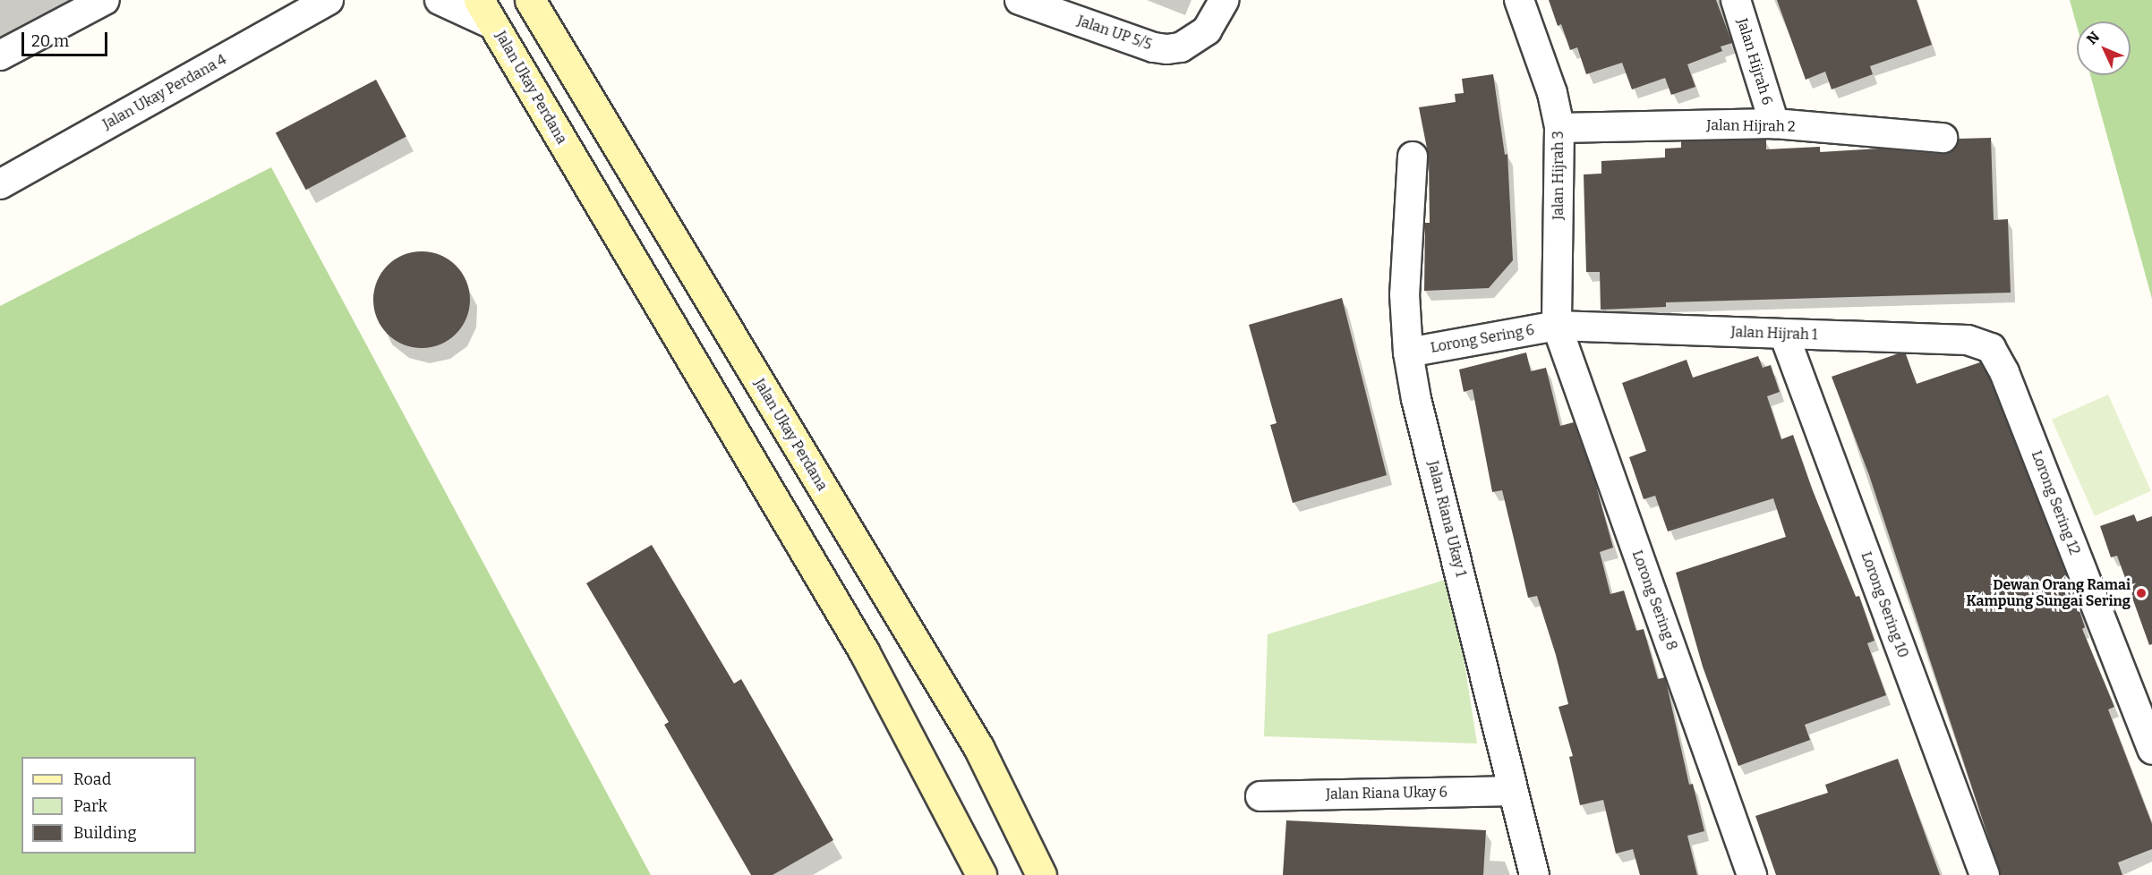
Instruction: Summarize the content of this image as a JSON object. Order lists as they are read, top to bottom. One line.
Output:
{"streets":{"street":["Jalan UP 5/5","Jalan Hijrah 6","Jalan Ukay Perdana","Jalan Ukay Perdana 4","Jalan Hijrah 2","Jalan Hijrah 3","Jalan Hijrah 1","Lorong Sering 6","Lorong Sering 12","Jalan Riana Ukay 1","Lorong Sering 8","Lorong Sering 10","Jalan Riana Ukay 6"]},"crossings":[["Jalan Hijrah 6","Jalan Hijrah 2"],["Jalan Hijrah 2","Jalan Hijrah 3"],["Jalan Hijrah 3","Jalan Hijrah 1"],["Jalan Hijrah 3","Lorong Sering 6"],["Jalan Hijrah 3","Lorong Sering 8"],["Jalan Hijrah 1","Lorong Sering 6"],["Jalan Hijrah 1","Lorong Sering 12"],["Jalan Hijrah 1","Lorong Sering 8"],["Jalan Hijrah 1","Lorong Sering 10"],["Lorong Sering 6","Jalan Riana Ukay 1"],["Lorong Sering 6","Lorong Sering 8"],["Jalan Riana Ukay 1","Jalan Riana Ukay 6"]],"places":["Dewan Orang Ramai Kampung Sungai Sering"],"legend":["Road","Park","Building"],"scale_bar":"20 m","north":"top left"}
